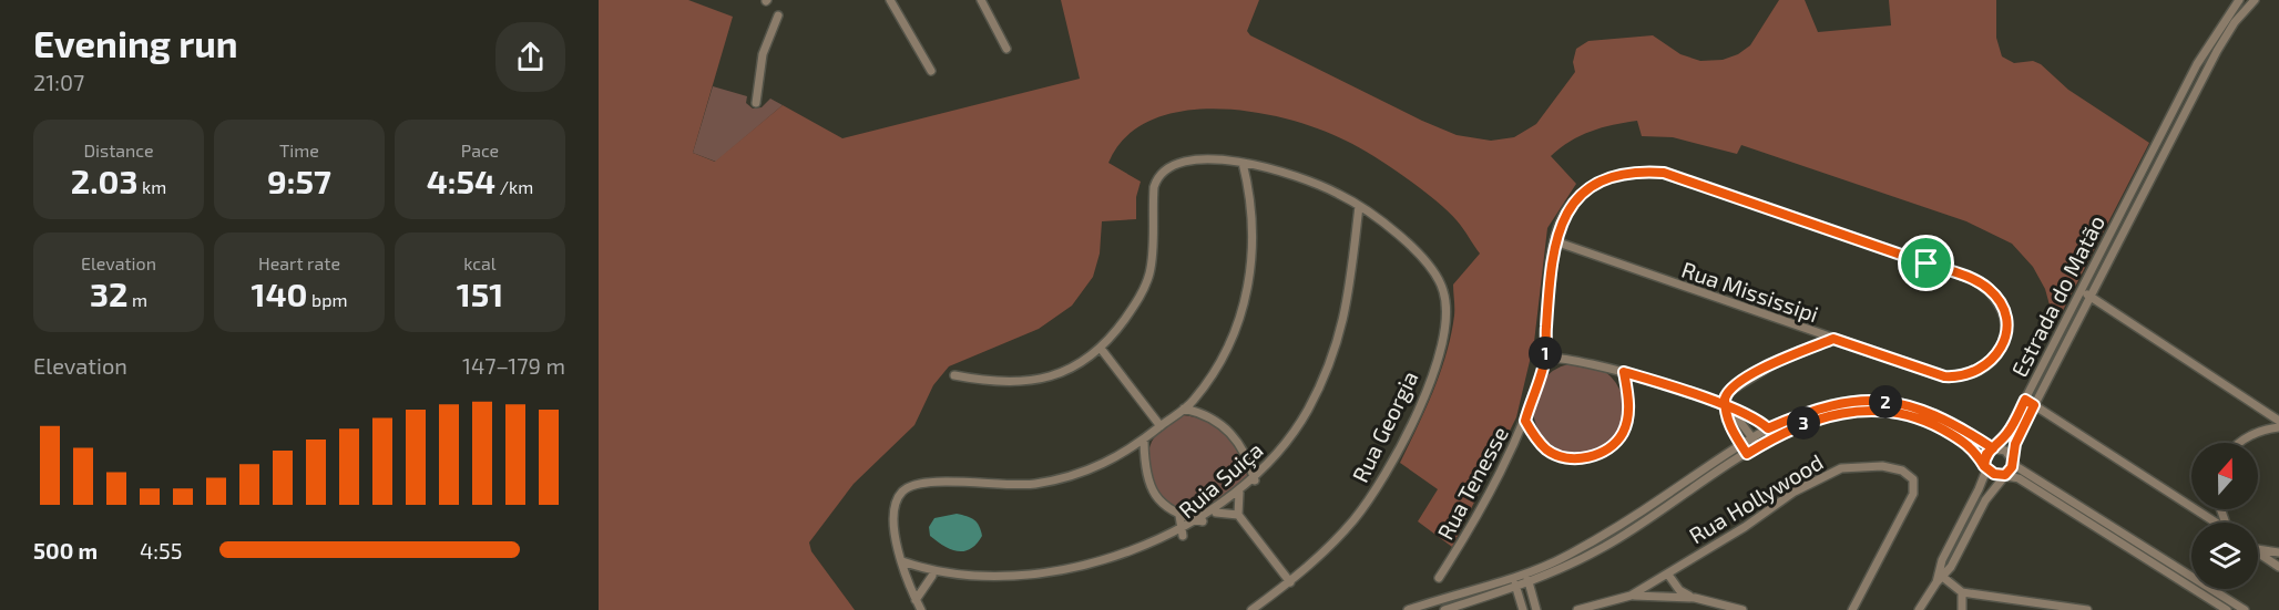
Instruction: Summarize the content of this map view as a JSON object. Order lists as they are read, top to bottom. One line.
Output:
{"streets":{"street":["Rua Mississipi","Estrada do Matão","Rua Georgia","Ruia Suiça","Rua Tenesse","Rua Hollywood"]},"crossings":[["Rua Mississipi","Rua Tenesse"],["Rua Georgia","Ruia Suiça"]],"north":"top","page":{"heading":["Evening run","21:07"],"stats":[["Distance","2.03 km"],["Time","9:57"],["Pace","4:54 /km"],["Elevation","32 m"],["Heart rate","140 bpm"],["kcal","151"]],"pins":["1","2","3"],"chart":["Elevation","147–179 m"],"list":[{"name":"500 m","note":"4:55"}]}}
